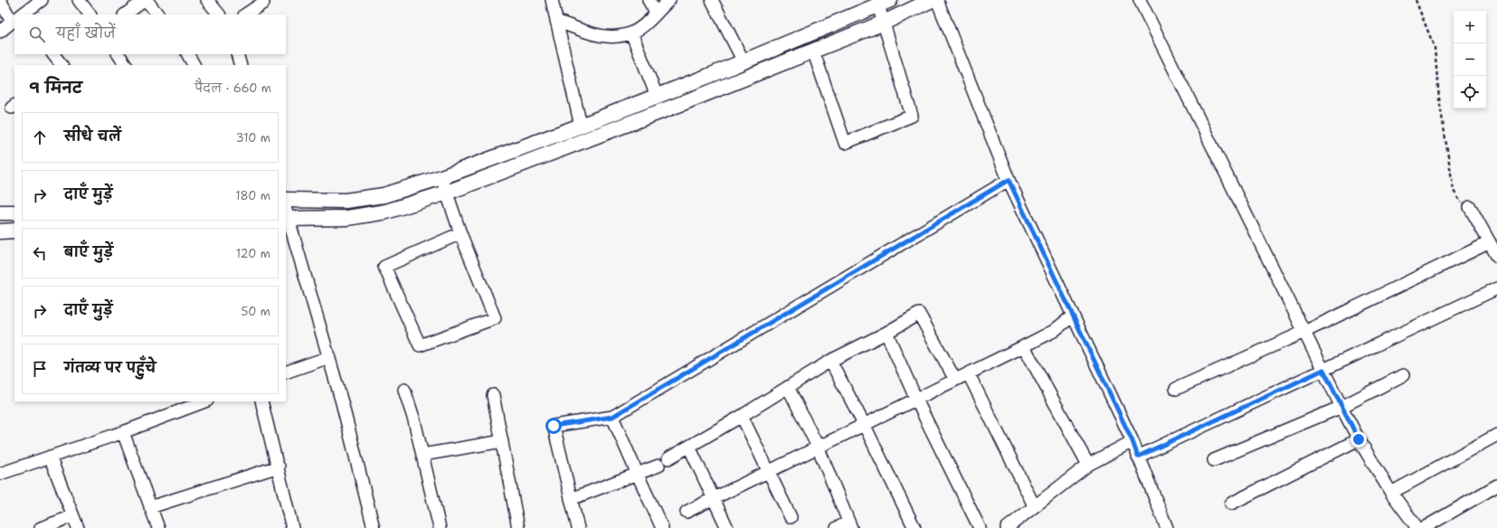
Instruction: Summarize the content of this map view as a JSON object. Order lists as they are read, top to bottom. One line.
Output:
{"page":{"map_buttons":["+","−"],"search":"यहाँ खोजें","heading":["9 मिनट","पैदल · 660 m"],"list":[["सीधे चलें","310 m"],["दाएँ मुड़ें","180 m"],["बाएँ मुड़ें","120 m"],["दाएँ मुड़ें","50 m"],"गंतव्य पर पहुँचे"]}}
